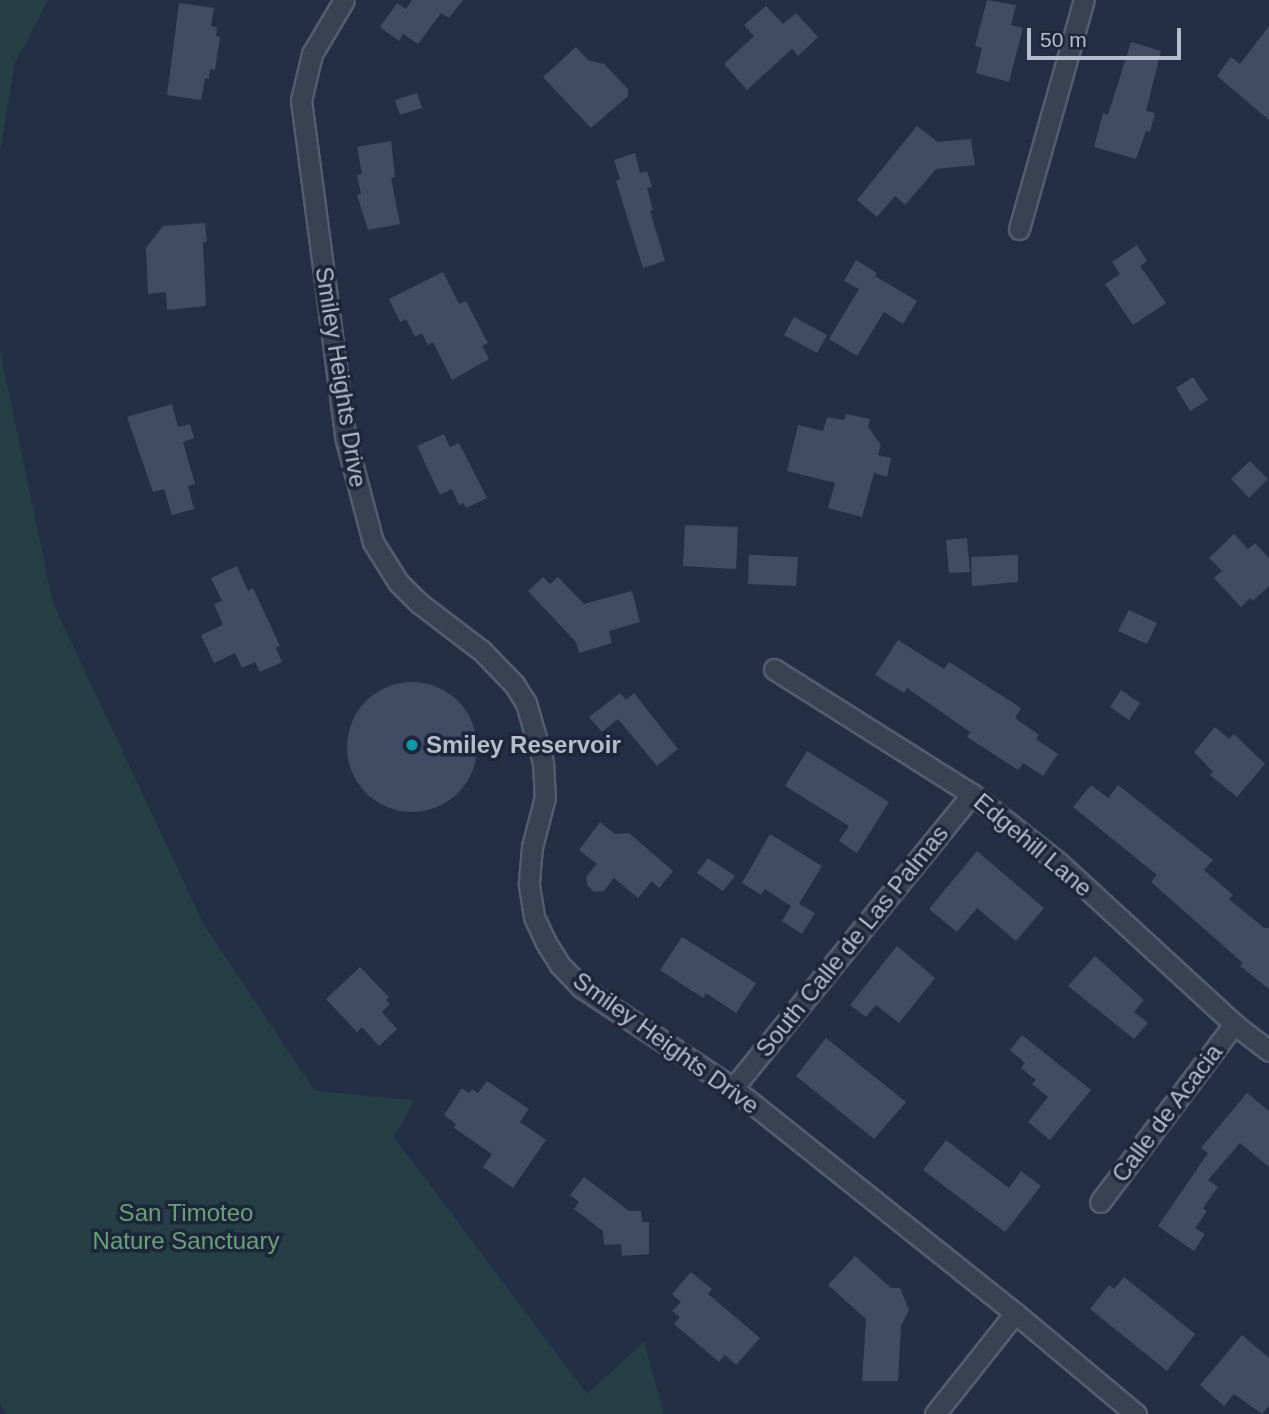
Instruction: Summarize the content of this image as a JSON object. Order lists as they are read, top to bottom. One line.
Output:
{"streets":{"street":["Smiley Heights Drive","Edgehill Lane","South Calle de Las Palmas","Calle de Acacia"]},"crossings":[["Smiley Heights Drive","South Calle de Las Palmas"],["Edgehill Lane","South Calle de Las Palmas"],["Edgehill Lane","Calle de Acacia"]],"parks":["San Timoteo Nature Sanctuary"],"places":["Smiley Reservoir"],"scale_bar":"50 m"}
